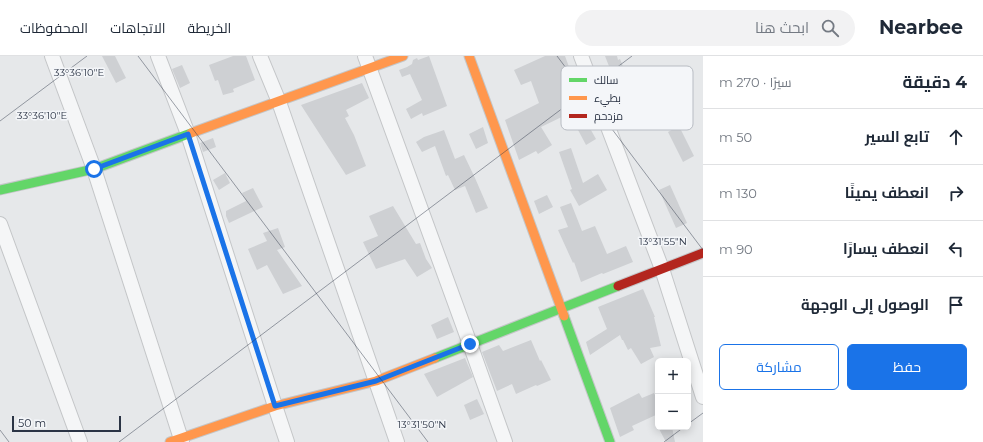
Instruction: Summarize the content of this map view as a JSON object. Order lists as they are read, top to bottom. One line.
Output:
{"legend":["سالك","بطيء","مزدحم"],"scale_bar":"50 m","page":{"header":"Nearbee","search":"ابحث هنا","nav":["الخريطة","الاتجاهات","المحفوظات"],"heading":["4 دقيقة","سيرًا · 270 m"],"list":[["تابع السير","50 m"],["انعطف يمينًا","130 m"],["انعطف يسارًا","90 m"],"الوصول إلى الوجهة"],"buttons":["حفظ","مشاركة"],"map_buttons":["+","−"],"scale":"50 m"},"coordinates":["33°36'10\"E","13°31'55\"N","13°31'50\"N"]}
